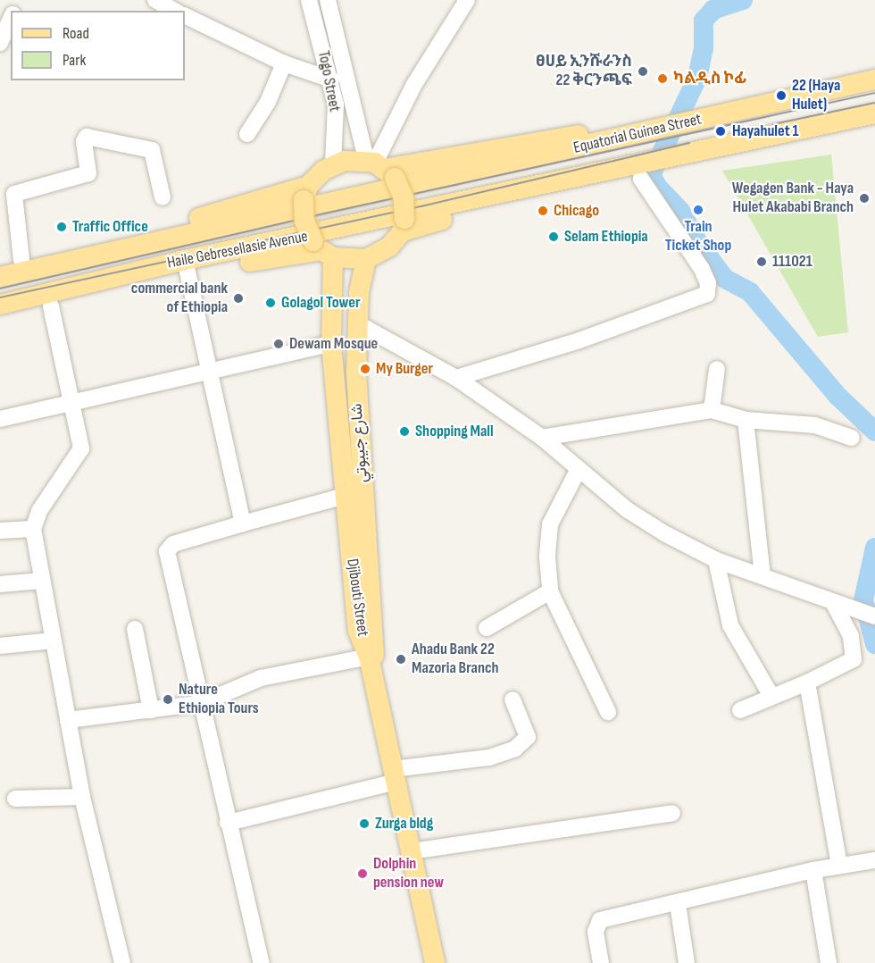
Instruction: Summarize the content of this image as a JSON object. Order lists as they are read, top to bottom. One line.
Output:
{"streets":{"main road":["Equatorial Guinea Street","Haile Gebresellasie Avenue","شارع جيبوتي","Djibouti Street"],"street":["Togo Street"]},"crossings":[["Togo Street","شارع جيبوتي"],["Togo Street","Djibouti Street"],["Equatorial Guinea Street","Haile Gebresellasie Avenue"],["شارع جيبوتي","Djibouti Street"]],"places":["ፀሀይ ኢንሹራንስ 22 ቅርንጫፍ","ካልዲስ ኮፊ","22 (Haya Hulet)","Hayahulet 1","Wegagen Bank - Haya Hulet Akababi Branch","Train Ticket Shop","Chicago","Traffic Office","Selam Ethiopia","111021","commercial bank of Ethiopia","Golagol Tower","Dewam Mosque","My Burger","Shopping Mall","Ahadu Bank 22 Mazoria Branch","Nature Ethiopia Tours","Zurga bldg","Dolphin pension new"],"legend":["Road","Park"]}
